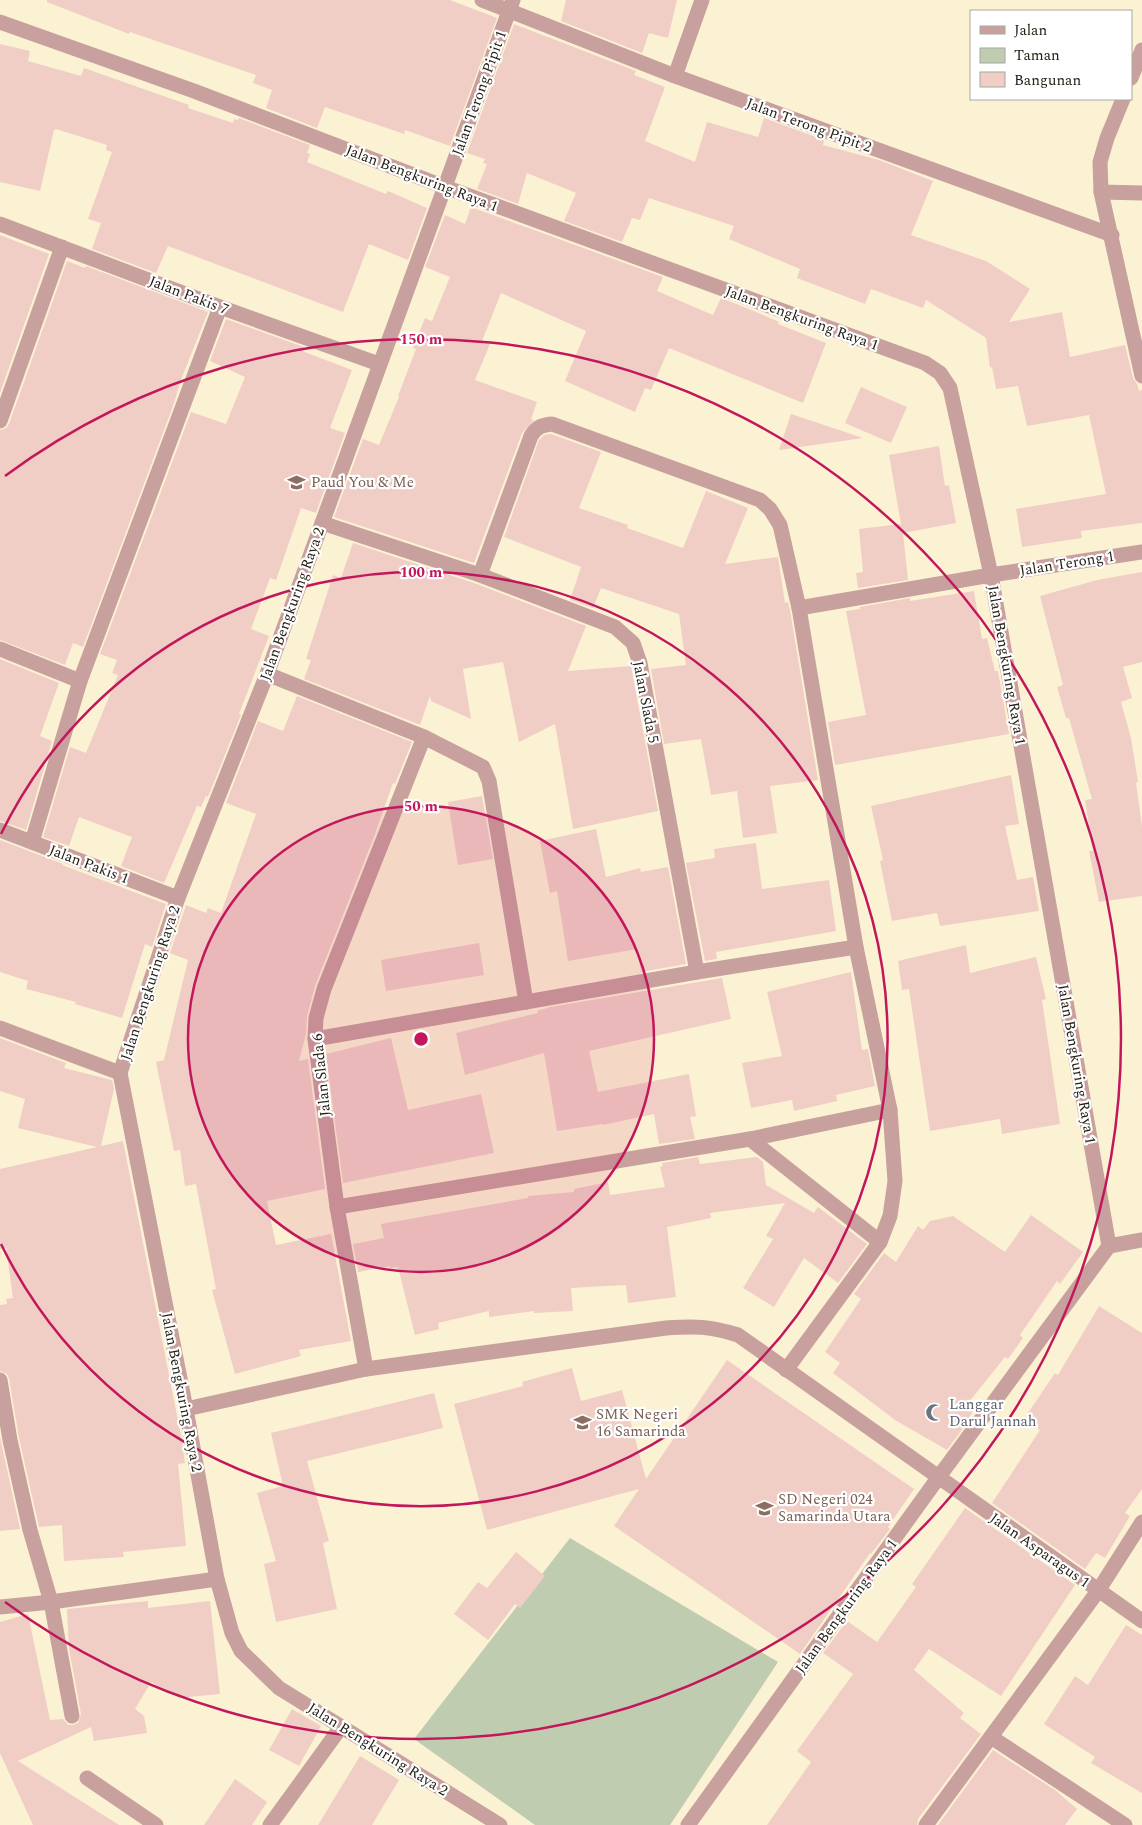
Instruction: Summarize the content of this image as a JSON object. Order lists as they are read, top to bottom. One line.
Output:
{"streets":{"street":["Jalan Terong Pipit 1","Jalan Terong Pipit 2","Jalan Bengkuring Raya 1","Jalan Pakis 7","Jalan Terong 1","Jalan Bengkuring Raya 2","Jalan Slada 5","Jalan Pakis 1","Jalan Slada 6","Jalan Asparagus 1"]},"crossings":[["Jalan Terong Pipit 1","Jalan Terong Pipit 2"],["Jalan Terong Pipit 1","Jalan Bengkuring Raya 1"],["Jalan Terong Pipit 1","Jalan Bengkuring Raya 2"],["Jalan Bengkuring Raya 1","Jalan Terong 1"],["Jalan Bengkuring Raya 1","Jalan Bengkuring Raya 2"],["Jalan Bengkuring Raya 1","Jalan Asparagus 1"],["Jalan Pakis 7","Jalan Bengkuring Raya 2"],["Jalan Bengkuring Raya 2","Jalan Slada 5"],["Jalan Bengkuring Raya 2","Jalan Pakis 1"],["Jalan Bengkuring Raya 2","Jalan Asparagus 1"],["Jalan Slada 6","Jalan Asparagus 1"]],"places":{"school or university":["Paud You & Me","SMK Negeri 16 Samarinda","SD Negeri 024 Samarinda Utara"],"mosque":["Langgar Darul Jannah"]},"legend":["Jalan","Taman","Bangunan"],"rings":["150 m","100 m","50 m"]}
